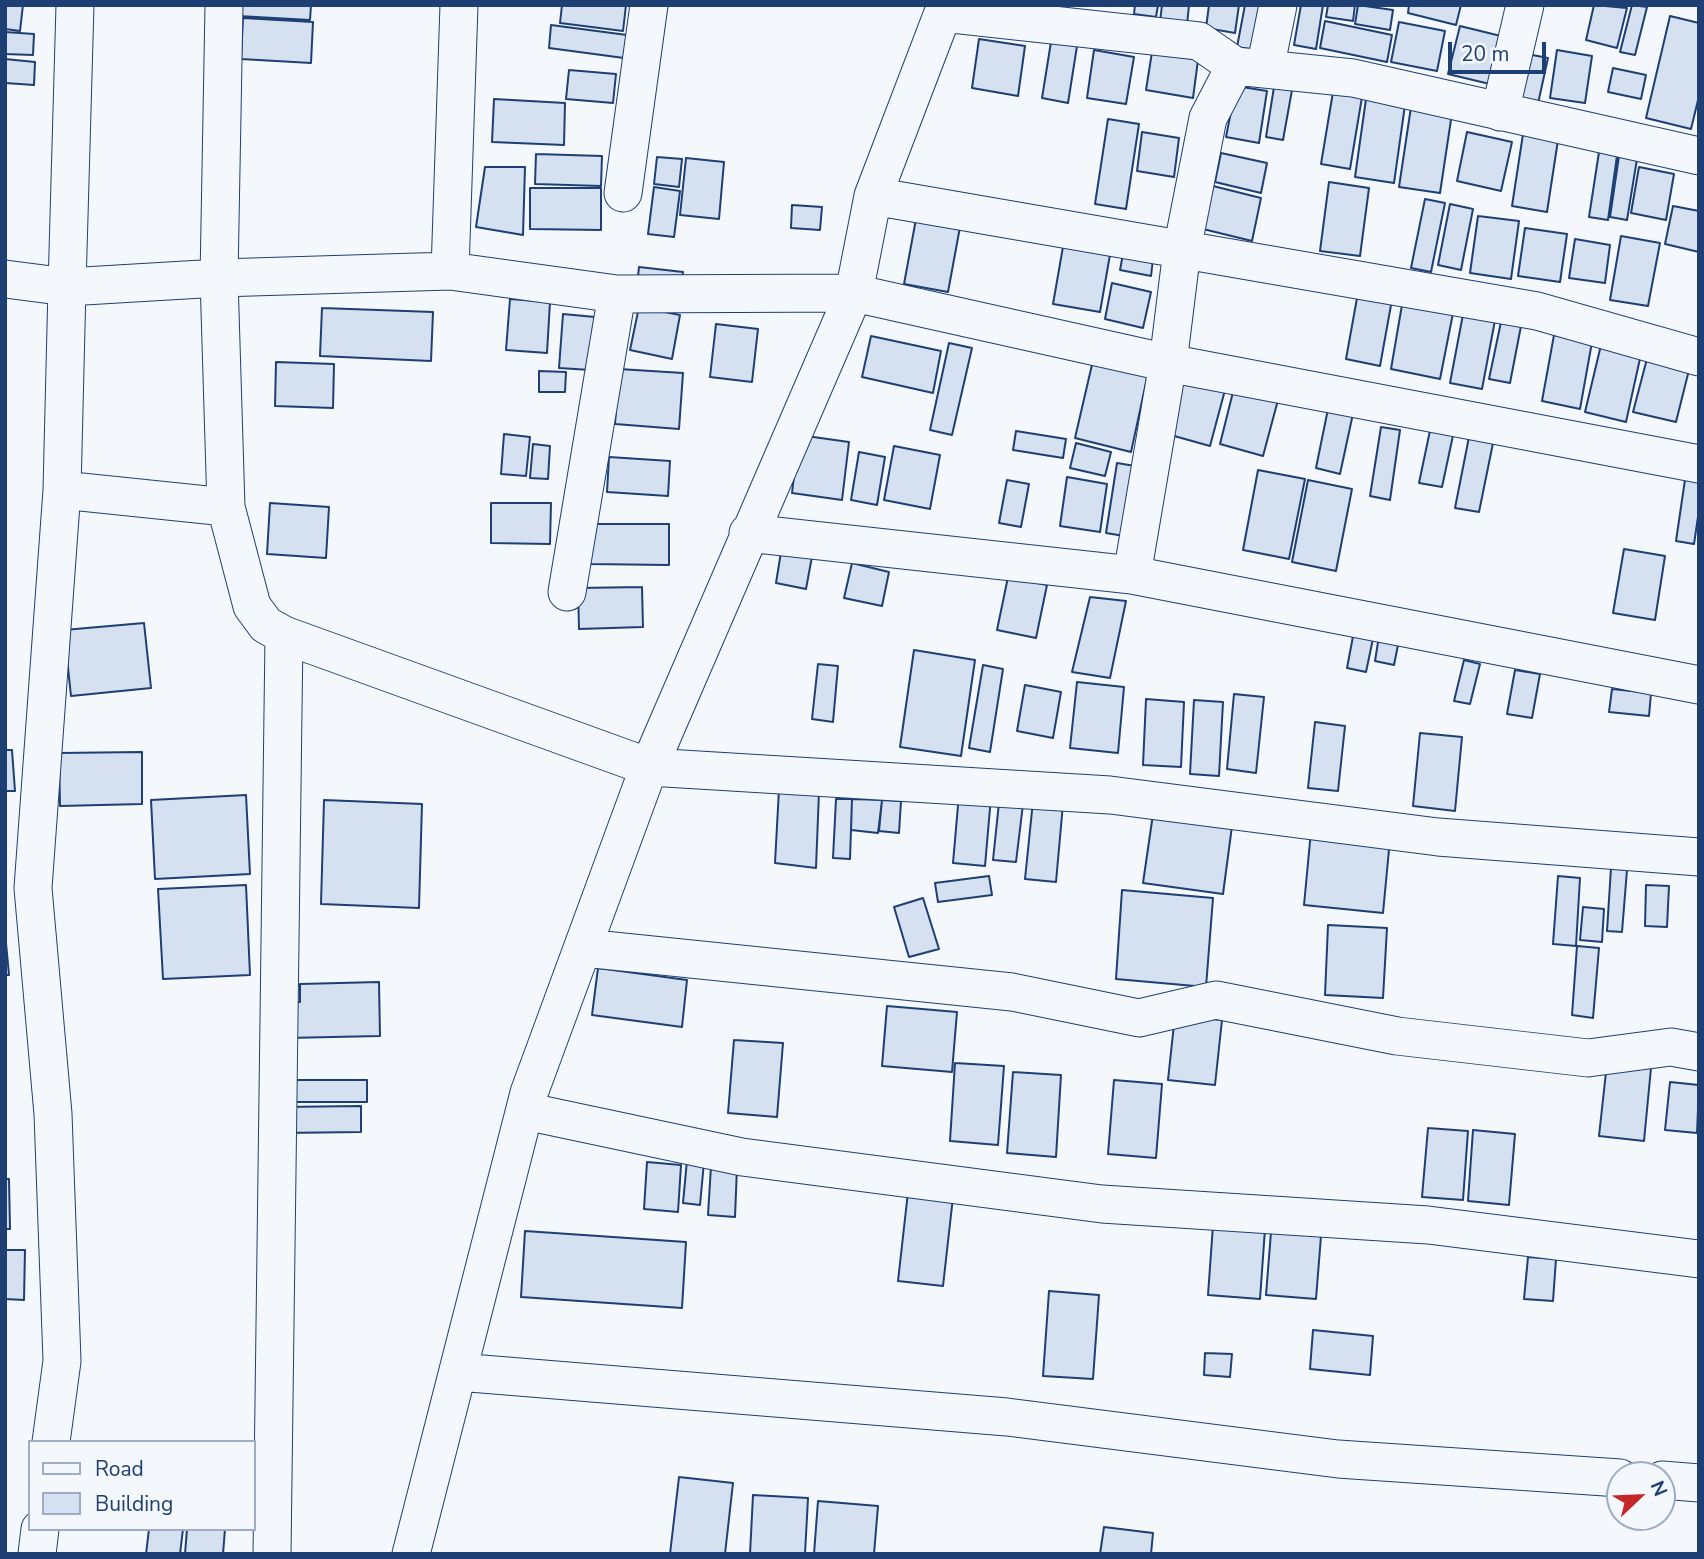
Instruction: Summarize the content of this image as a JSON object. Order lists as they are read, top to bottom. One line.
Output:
{"legend":["Road","Building"],"scale_bar":"20 m","north":"top right"}
